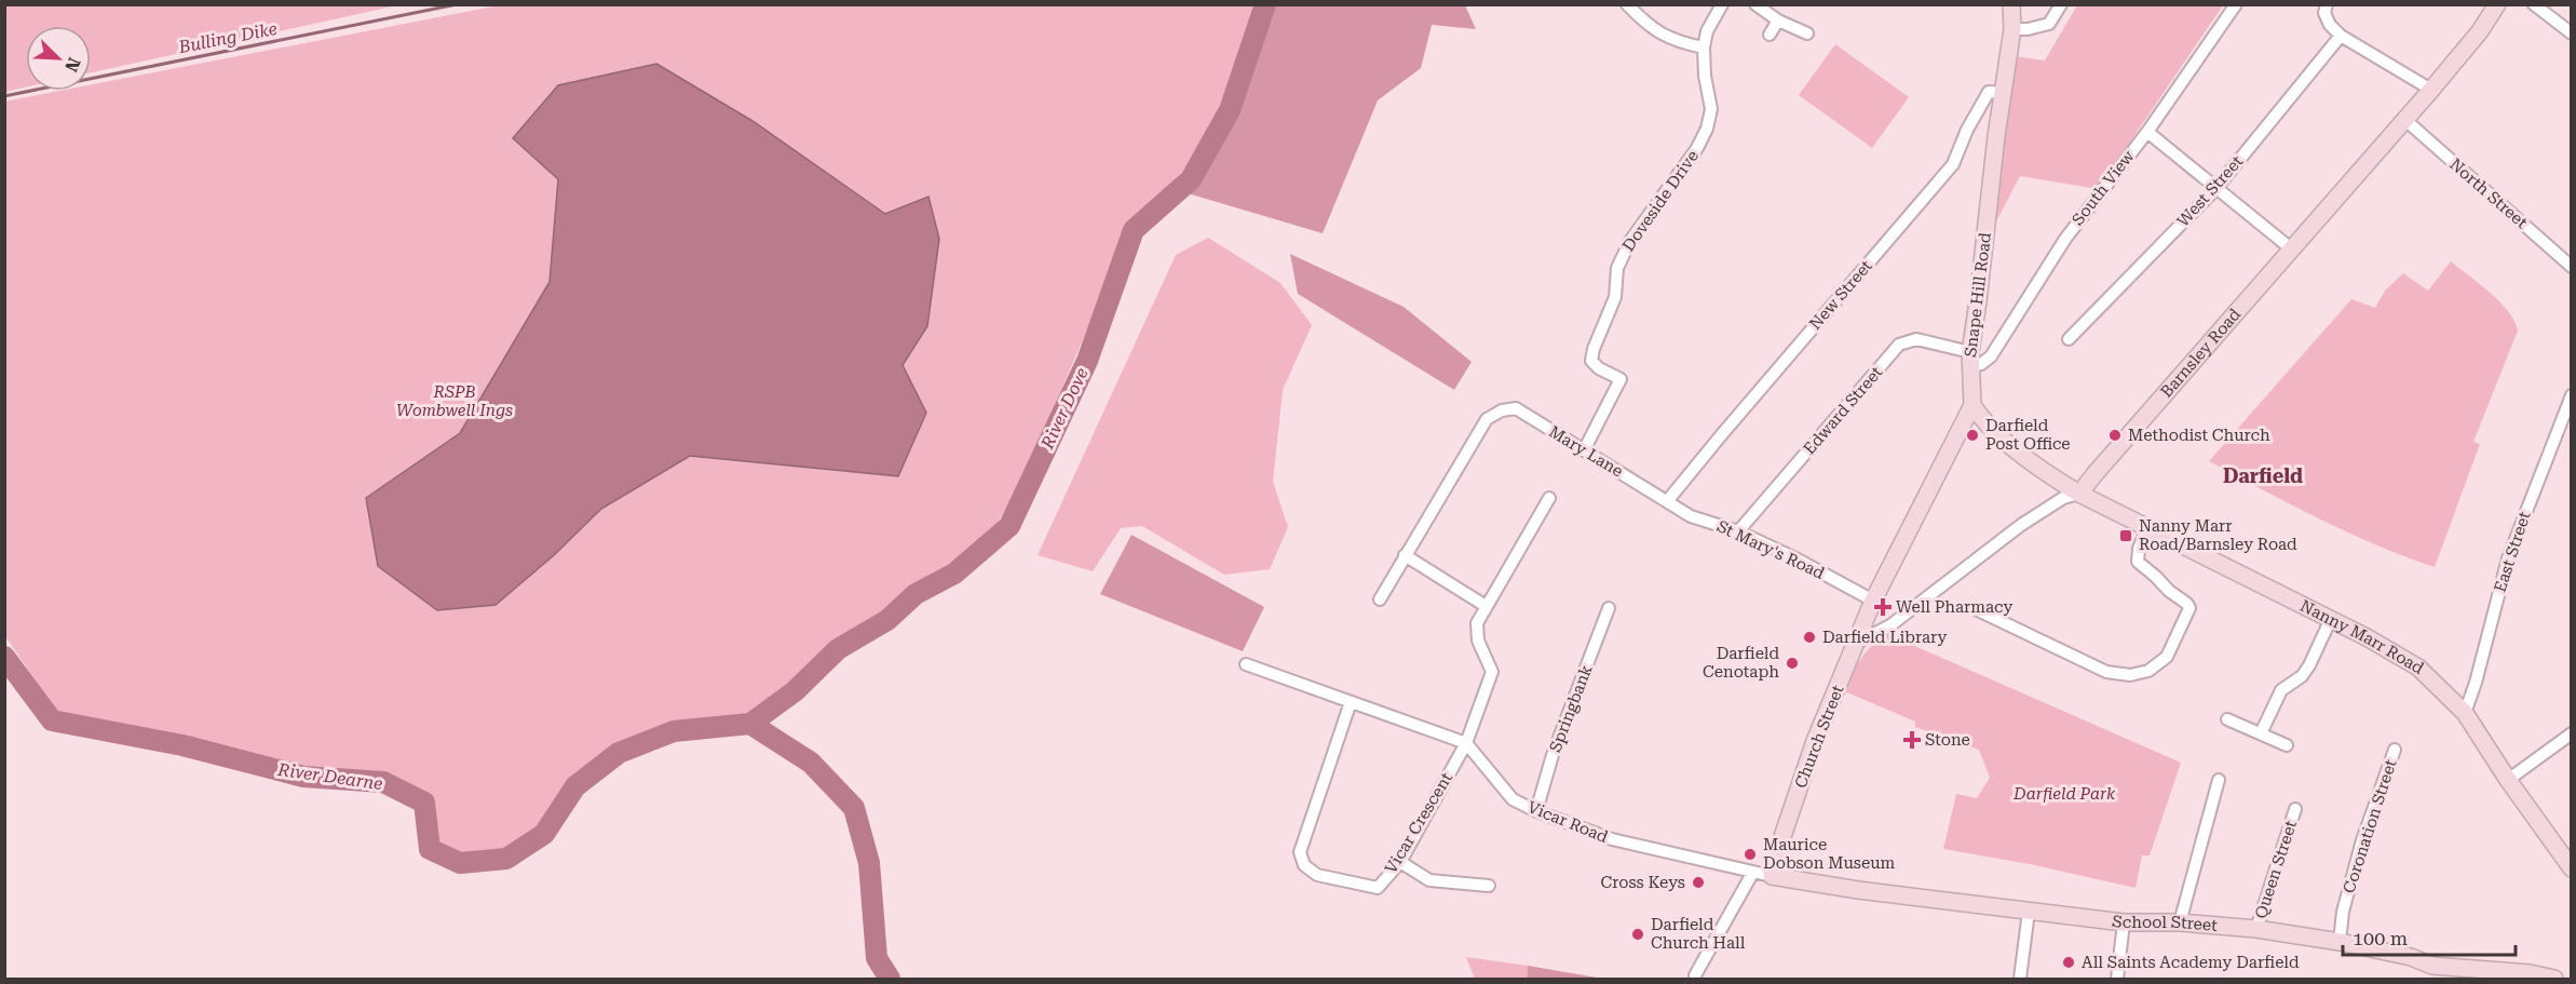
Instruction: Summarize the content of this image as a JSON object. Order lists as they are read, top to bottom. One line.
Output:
{"streets":{"street":["South View","West Street","North Street","Doveside Drive","New Street","Snape Hill Road","Barnsley Road","Edward Street","Mary Lane","St Mary's Road","East Street","Nanny Marr Road","Springbank","Church Street","Vicar Road","Vicar Crescent","Coronation Street","Queen Street","School Street"]},"crossings":[["South View","Snape Hill Road"],["South View","Edward Street"],["North Street","Barnsley Road"],["Doveside Drive","Mary Lane"],["New Street","Snape Hill Road"],["New Street","Mary Lane"],["New Street","St Mary's Road"],["Snape Hill Road","Edward Street"],["Snape Hill Road","Nanny Marr Road"],["Barnsley Road","Nanny Marr Road"],["Barnsley Road","Church Street"],["Edward Street","St Mary's Road"],["Mary Lane","St Mary's Road"],["St Mary's Road","Church Street"],["East Street","Nanny Marr Road"],["Springbank","Vicar Road"],["Church Street","Vicar Road"],["Church Street","School Street"],["Vicar Road","Vicar Crescent"],["Vicar Road","School Street"],["Coronation Street","School Street"],["Queen Street","School Street"]],"districts":["Darfield"],"water":["Bulling Dike","River Dove","River Dearne"],"parks":["RSPB Wombwell Ings","Darfield Park"],"places":{"other":["Darfield Post Office","Methodist Church","Darfield Library","Darfield Cenotaph","Maurice Dobson Museum","Cross Keys","Darfield Church Hall","All Saints Academy Darfield"],"transit":["Nanny Marr Road/Barnsley Road"],"health":["Well Pharmacy","Stone"]},"scale_bar":"100 m","north":"bottom right"}
